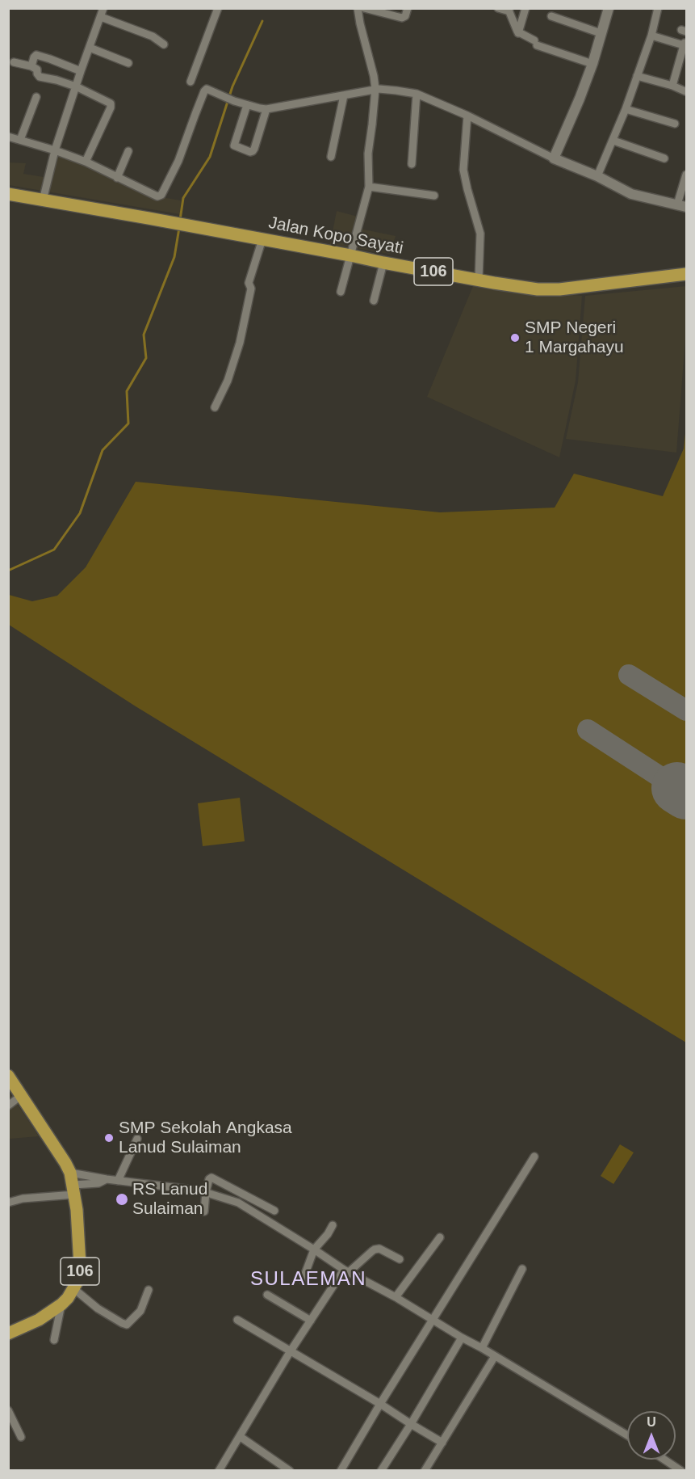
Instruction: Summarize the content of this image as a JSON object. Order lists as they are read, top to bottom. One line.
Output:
{"streets":{"main road":["Jalan Kopo Sayati","106"]},"districts":["SULAEMAN"],"places":["SMP Negeri 1 Margahayu","SMP Sekolah Angkasa Lanud Sulaiman","RS Lanud Sulaiman"],"north":"top"}
